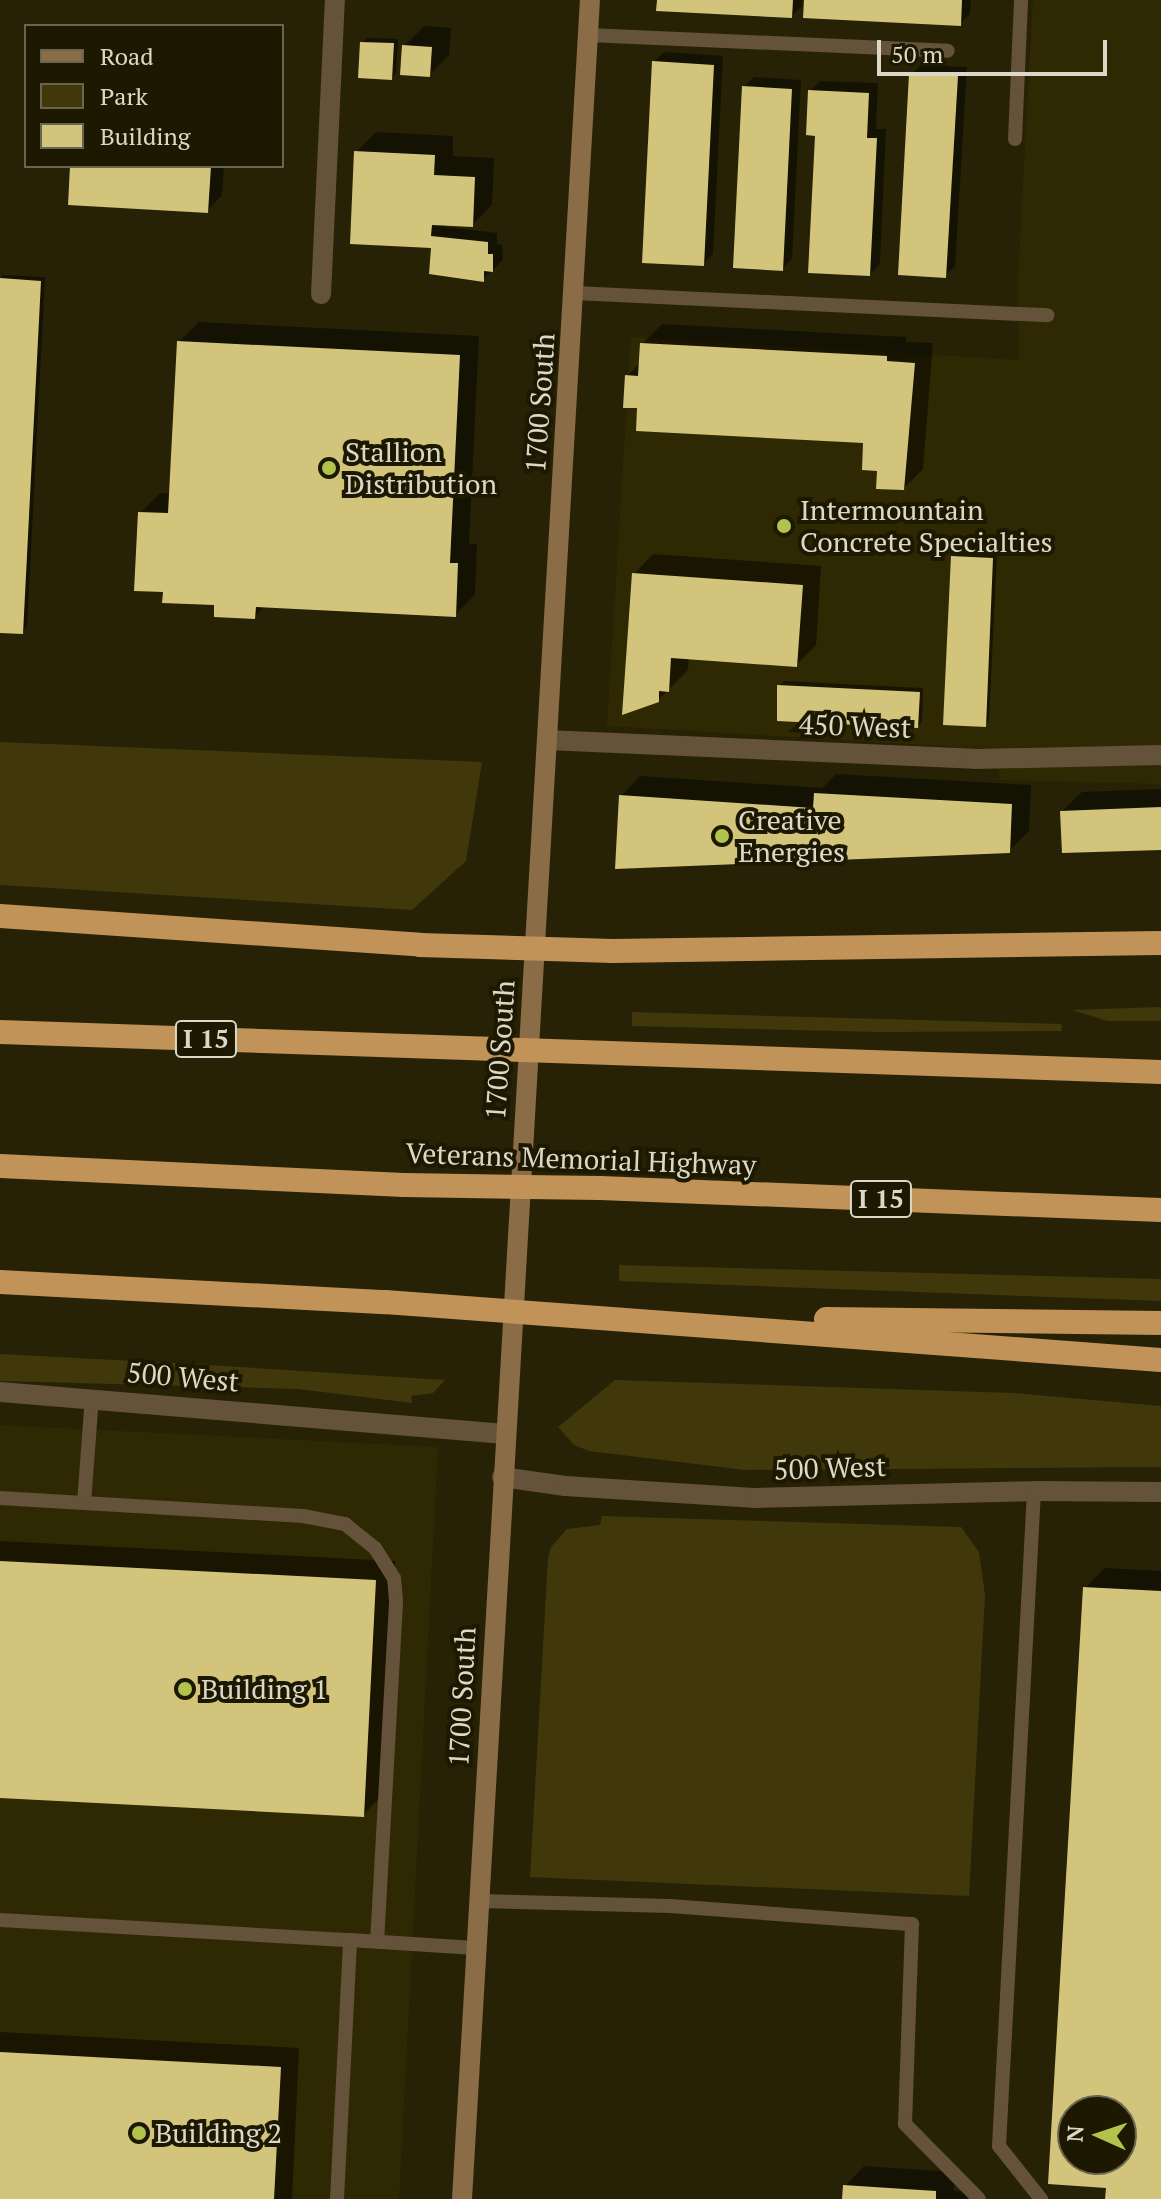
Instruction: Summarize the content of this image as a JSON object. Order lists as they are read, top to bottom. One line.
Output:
{"streets":{"highway":["I 15","Veterans Memorial Highway"],"street":["1700 South","450 West","500 West"]},"crossings":[["1700 South","450 West"],["1700 South","500 West"]],"places":["Stallion Distribution","Intermountain Concrete Specialties","Creative Energies","Building 1","Building 2"],"legend":["Road","Park","Building"],"scale_bar":"50 m","north":"left"}
